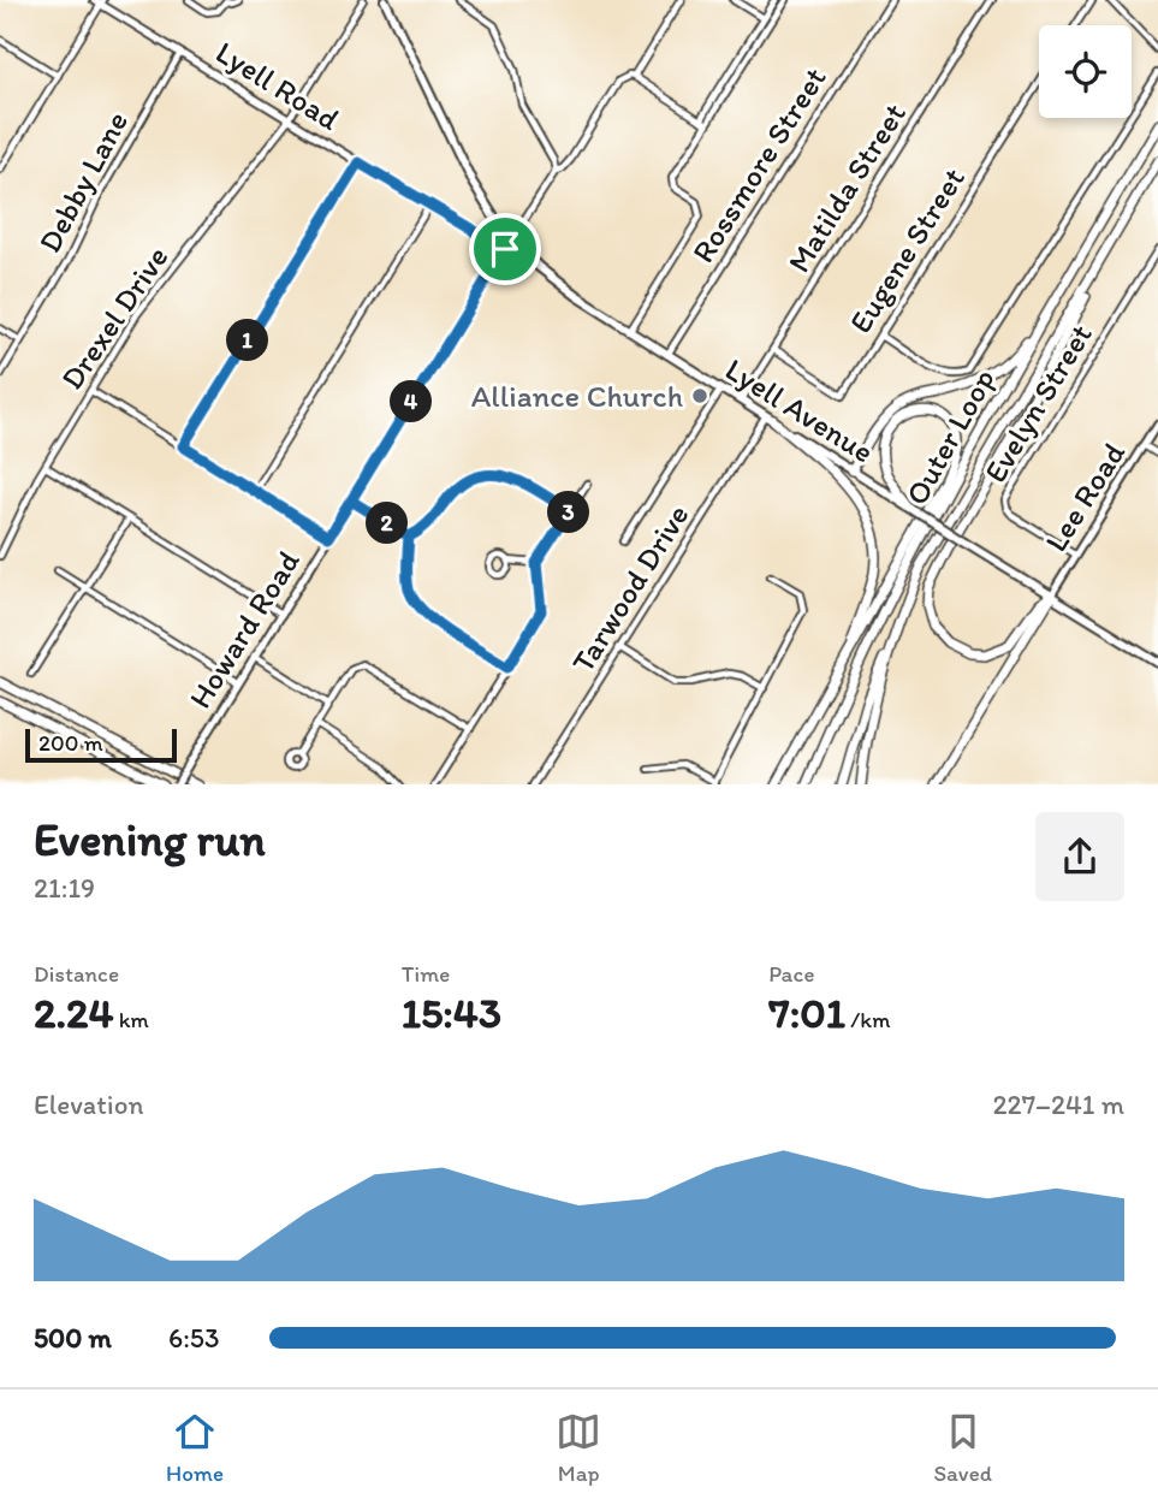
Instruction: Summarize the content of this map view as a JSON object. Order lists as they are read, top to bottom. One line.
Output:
{"streets":{"highway":["Outer Loop"],"main road":["Lyell Avenue"],"street":["Lyell Road","Rossmore Street","Debby Lane","Matilda Street","Eugene Street","Drexel Drive","Evelyn Street","Lee Road","Tarwood Drive","Howard Road"]},"crossings":[["Lyell Road","Debby Lane"],["Lyell Road","Drexel Drive"],["Lyell Road","Howard Road"],["Rossmore Street","Lyell Avenue"],["Matilda Street","Eugene Street"],["Matilda Street","Lyell Avenue"],["Evelyn Street","Lee Road"],["Lyell Avenue","Lee Road"],["Lyell Avenue","Tarwood Drive"],["Lyell Avenue","Howard Road"]],"places":["Alliance Church"],"scale_bar":"200 m","page":{"pins":["1","4","3","2"],"scale":"200 m","heading":["Evening run","21:19"],"stats":[["Distance","2.24 km"],["Time","15:43"],["Pace","7:01 /km"]],"chart":["Elevation","227–241 m"],"list":[{"name":"500 m","note":"6:53"}],"tabs":["Home","Map","Saved"]}}
